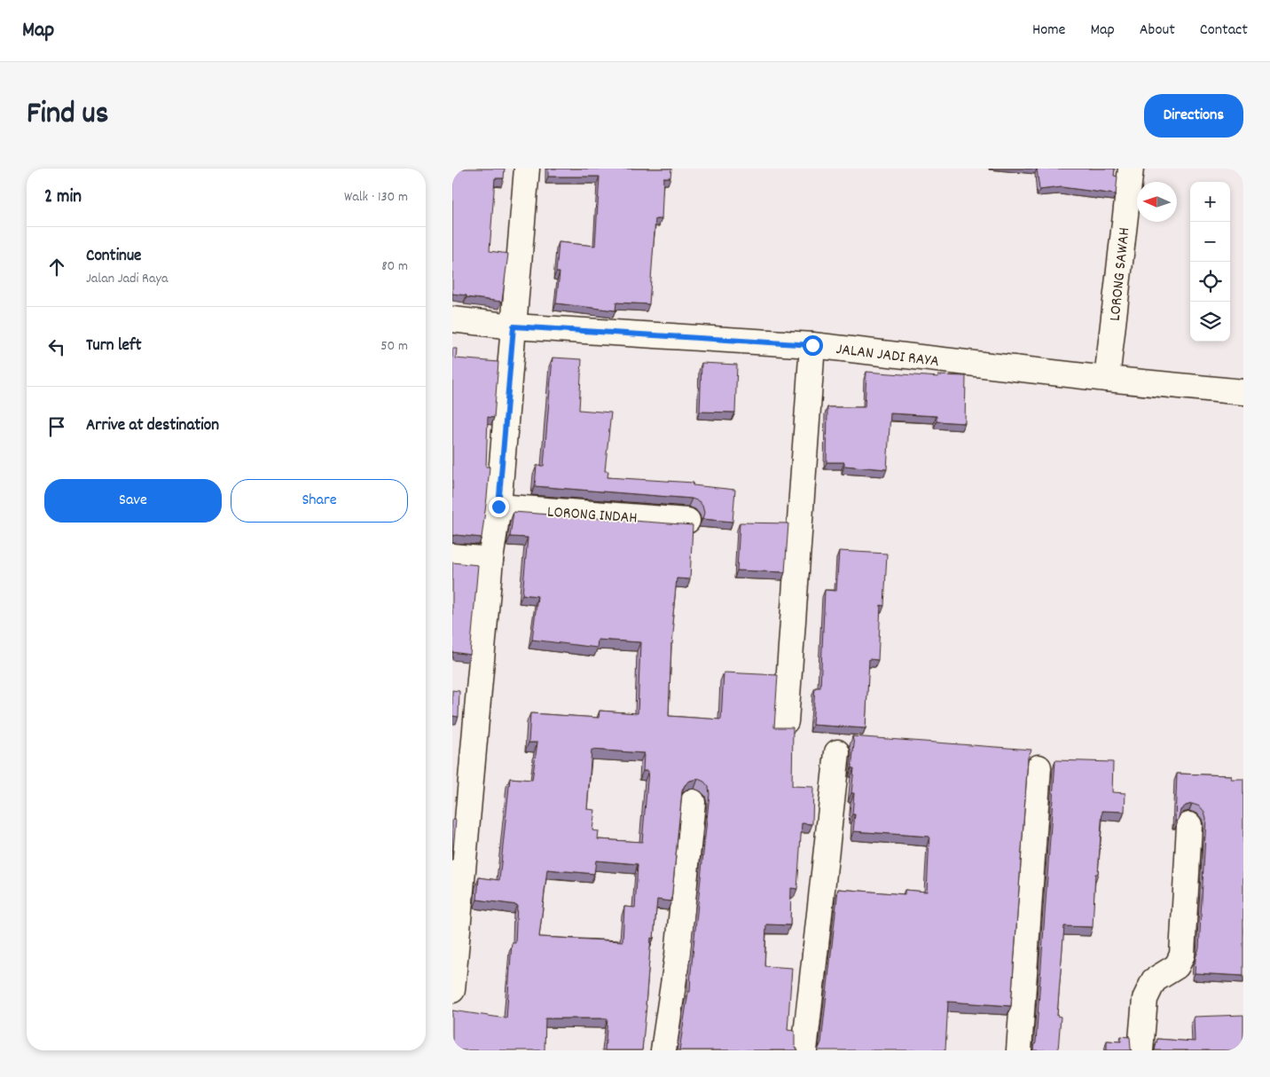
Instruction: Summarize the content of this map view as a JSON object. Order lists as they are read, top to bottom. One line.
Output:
{"streets":{"street":["LORONG SAWAH","JALAN JADI RAYA","LORONG INDAH"]},"crossings":[["LORONG SAWAH","JALAN JADI RAYA"]],"north":"left","page":{"header":"Map","nav":["Home","Map","About","Contact"],"title":"Find us","buttons":["Directions",["Save","Share"]],"heading":["2 min","Walk · 130 m"],"map_buttons":["+","−"],"list":[["Continue","Jalan Jadi Raya","80 m"],["Turn left","50 m"],"Arrive at destination"]}}
